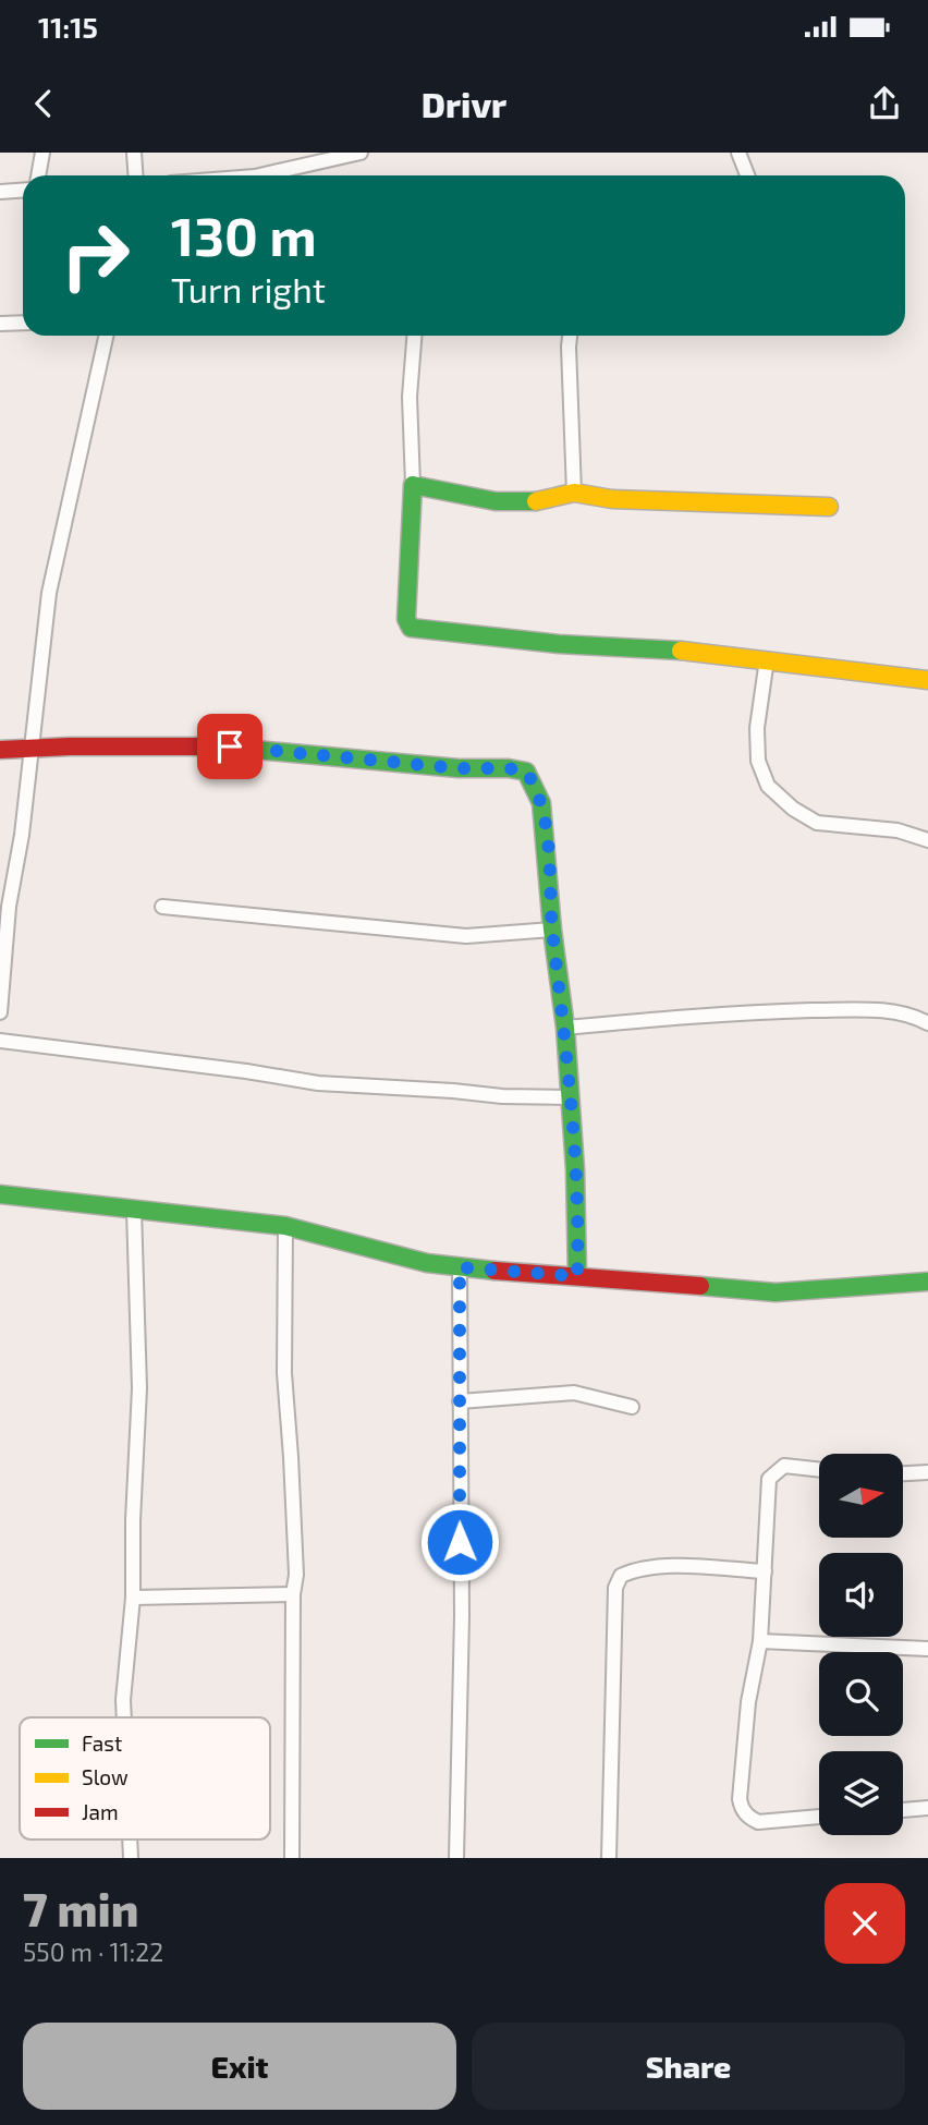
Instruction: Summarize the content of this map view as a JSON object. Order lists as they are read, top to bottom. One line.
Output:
{"legend":["Fast","Slow","Jam"],"north":"right","page":{"status":"11:15","header":"Drivr","turn":["130 m","Turn right"],"heading":["7 min","550 m · 11:22"],"buttons":["Exit","Share"]}}
